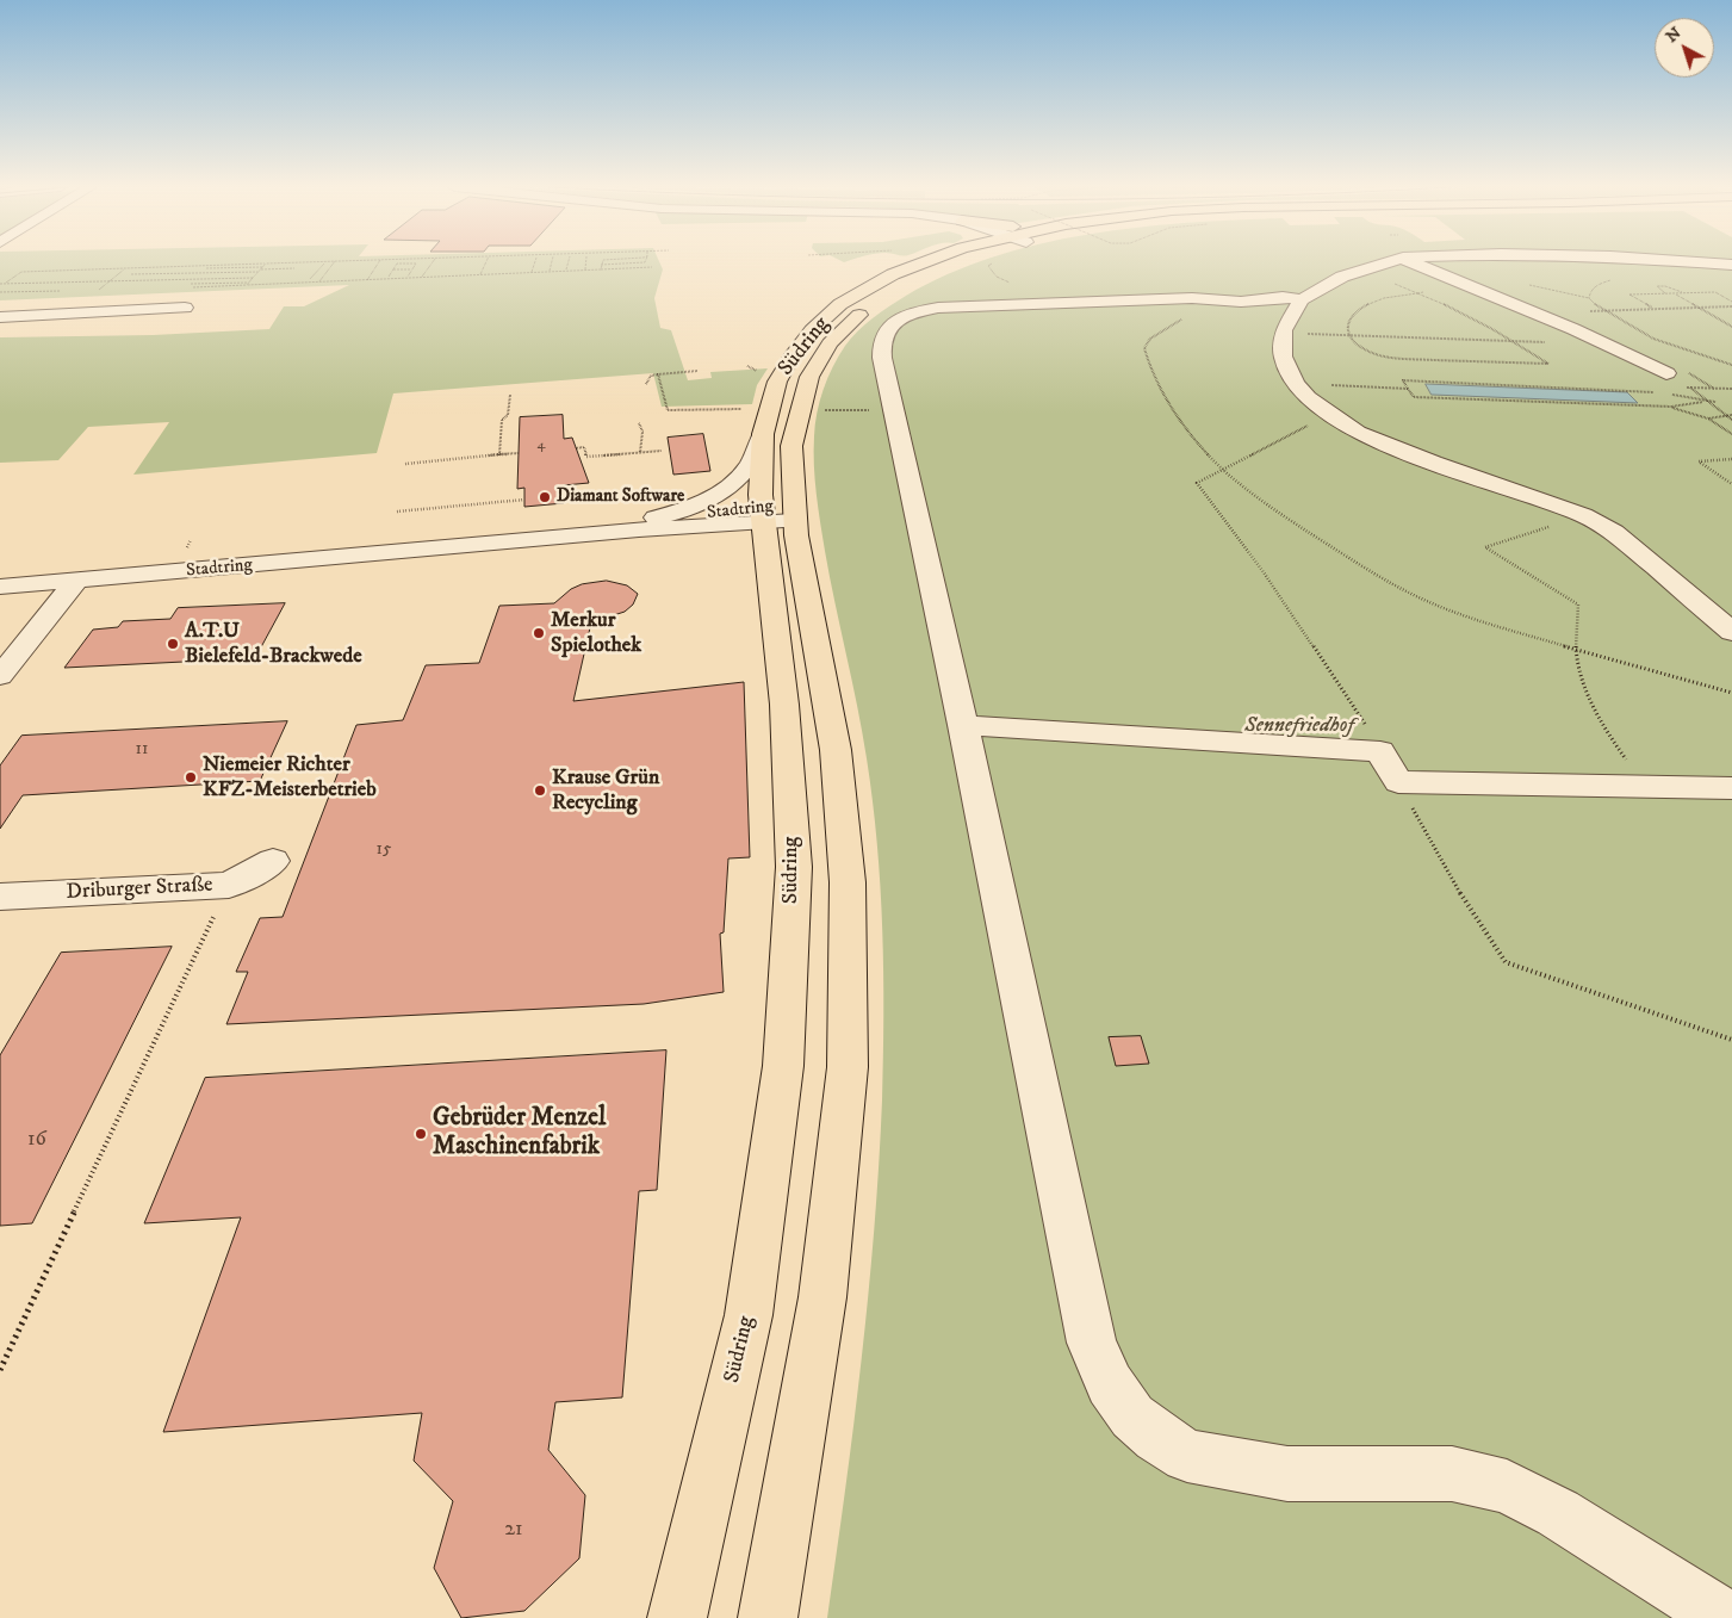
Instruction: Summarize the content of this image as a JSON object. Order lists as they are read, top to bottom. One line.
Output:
{"streets":{"main road":["Südring"],"street":["Stadtring","Driburger Straße"]},"crossings":[["Südring","Stadtring"]],"parks":["Sennefriedhof"],"places":["Diamant Software","Merkur Spielothek","A.T.U Bielefeld-Brackwede","Niemeier Richter KFZ-Meisterbetrieb","Krause Grün Recycling","Gebrüder Menzel Maschinenfabrik"],"house_numbers":["4","11","15","16","21"],"north":"top left"}
